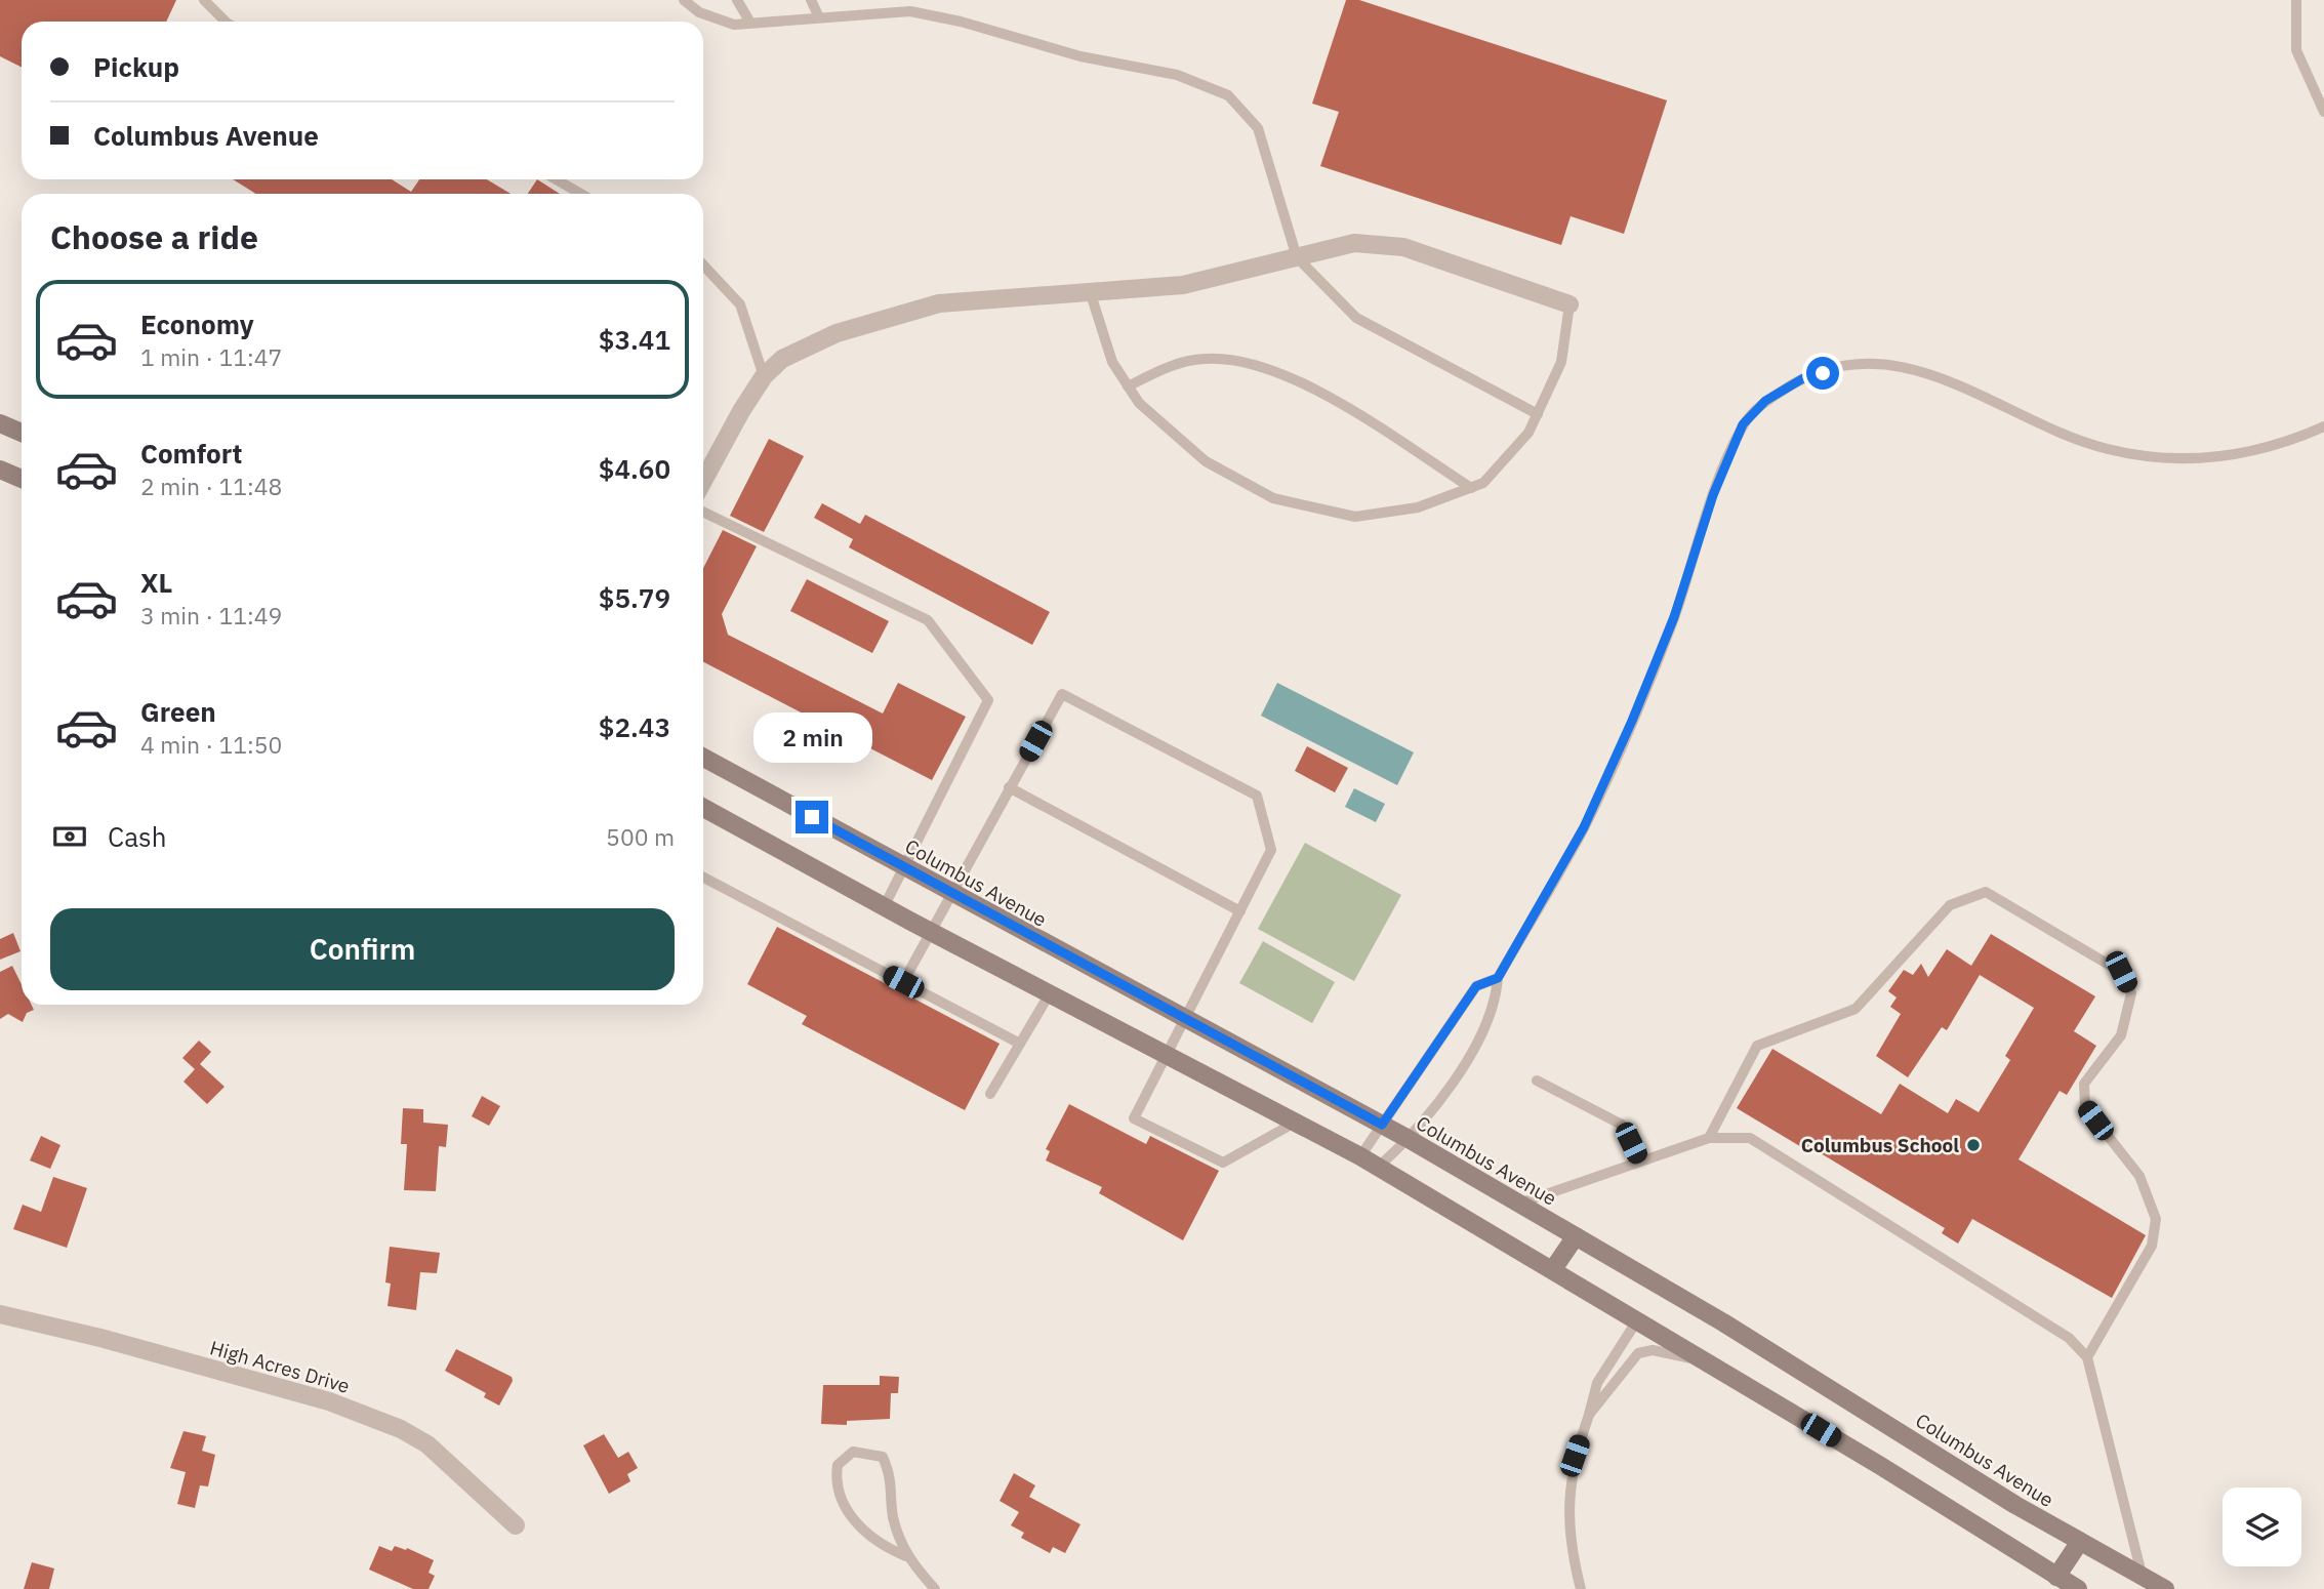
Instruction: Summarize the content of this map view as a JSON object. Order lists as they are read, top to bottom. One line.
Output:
{"streets":{"street":["Columbus Avenue","High Acres Drive"]},"places":["Columbus School"],"page":{"banner":["Pickup","Columbus Avenue"],"heading":"Choose a ride","list":[{"name":"Economy","note":"1 min · 11:47","value":"$3.41"},{"name":"Comfort","note":"2 min · 11:48","value":"$4.60"},{"name":"XL","note":"3 min · 11:49","value":"$5.79"},{"name":"Green","note":"4 min · 11:50","value":"$2.43"}],"bubble":"2 min","pay":["Cash","500 m"],"buttons":"Confirm"}}
